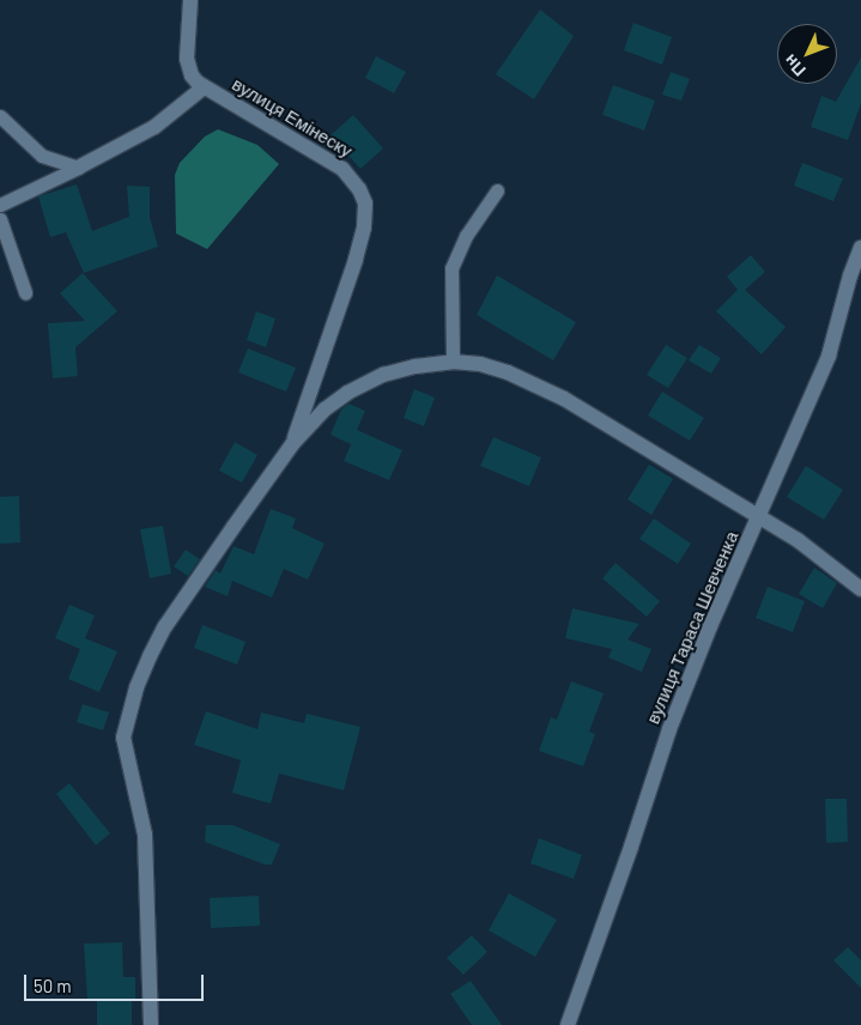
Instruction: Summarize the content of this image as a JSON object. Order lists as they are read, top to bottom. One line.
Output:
{"streets":{"street":["вулиця Емінеску","вулиця Тараса Шевченка"]},"scale_bar":"50 m","north":"bottom left"}
